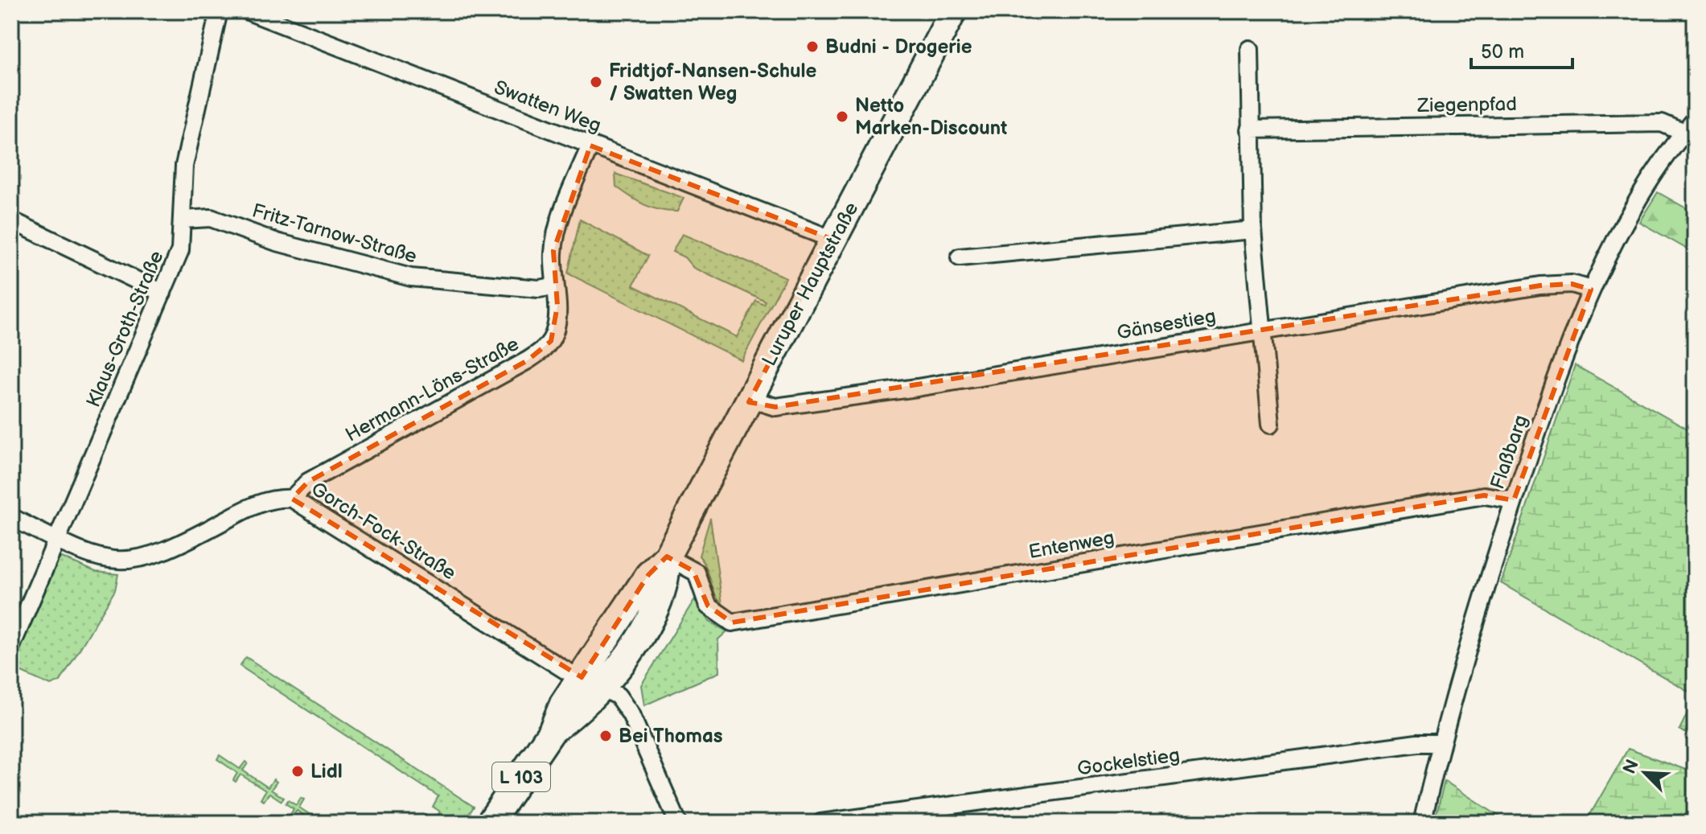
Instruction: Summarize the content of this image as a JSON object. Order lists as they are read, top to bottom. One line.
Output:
{"streets":{"main road":["Luruper Hauptstraße","L 103"],"street":["Ziegenpfad","Swatten Weg","Fritz-Tarnow-Straße","Gänsestieg","Klaus-Groth-Straße","Hermann-Löns-Straße","Flaßbarg","Gorch-Fock-Straße","Entenweg","Gockelstieg"]},"crossings":[["Ziegenpfad","Flaßbarg"],["Swatten Weg","Luruper Hauptstraße"],["Swatten Weg","Hermann-Löns-Straße"],["Fritz-Tarnow-Straße","Klaus-Groth-Straße"],["Fritz-Tarnow-Straße","Hermann-Löns-Straße"],["Luruper Hauptstraße","Gänsestieg"],["Luruper Hauptstraße","Gorch-Fock-Straße"],["Luruper Hauptstraße","Entenweg"],["Luruper Hauptstraße","L 103"],["Gänsestieg","Flaßbarg"],["Klaus-Groth-Straße","Gorch-Fock-Straße"],["Hermann-Löns-Straße","Gorch-Fock-Straße"],["Flaßbarg","Entenweg"],["Flaßbarg","Gockelstieg"],["Gorch-Fock-Straße","L 103"]],"places":["Budni - Drogerie","Fridtjof-Nansen-Schule / Swatten Weg","Netto Marken-Discount","Bei Thomas","Lidl"],"scale_bar":"50 m","north":"top left"}
